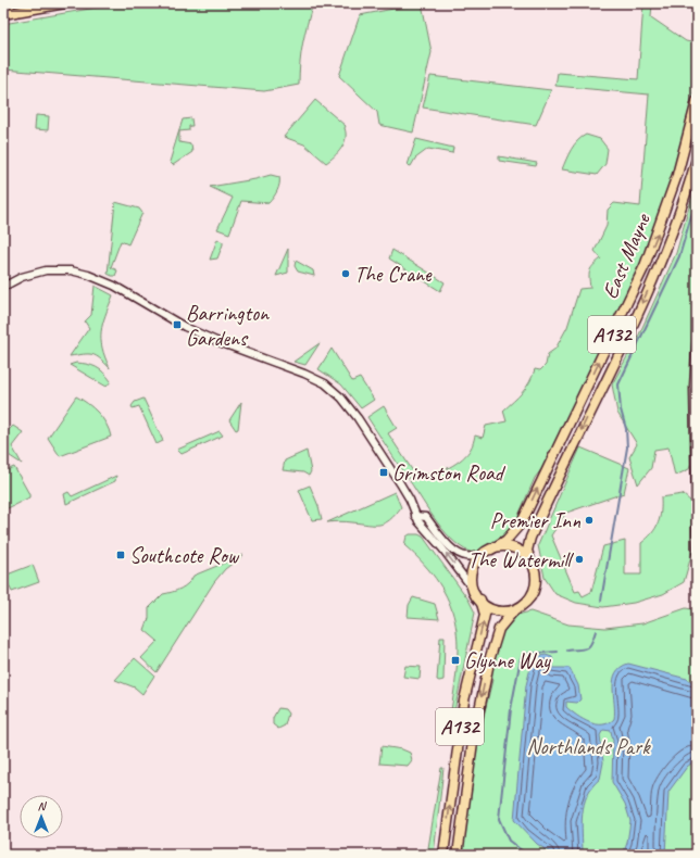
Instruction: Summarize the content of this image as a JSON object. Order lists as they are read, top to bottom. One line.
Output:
{"streets":{"main road":["East Mayne","A132"]},"crossings":[["East Mayne","A132"]],"parks":["Northlands Park"],"places":{"other":["The Crane","Premier Inn","The Watermill"],"transit":["Barrington Gardens","Grimston Road","Southcote Row","Glynne Way"]},"north":"top"}
